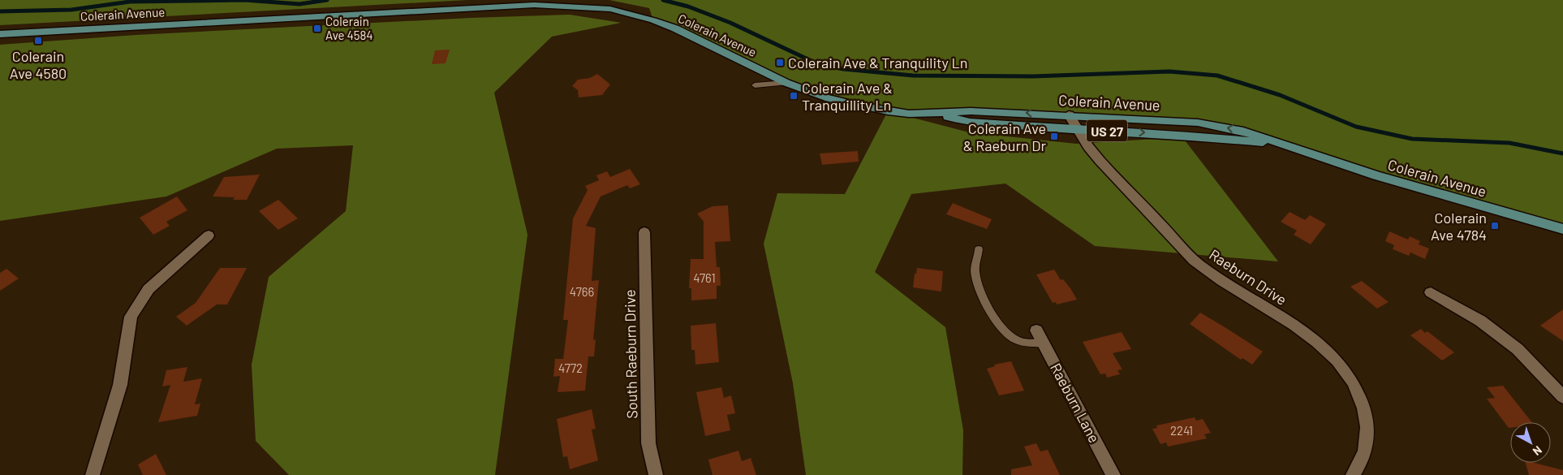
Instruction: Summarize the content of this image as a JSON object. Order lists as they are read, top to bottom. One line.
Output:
{"streets":{"main road":["Colerain Avenue","US 27"],"street":["Raeburn Drive","South Raeburn Drive","Raeburn Lane"]},"crossings":[["Colerain Avenue","Raeburn Drive"]],"places":{"transit":["Colerain Ave 4584","Colerain Ave 4580","Colerain Ave & Tranquility Ln","Colerain Ave & Tranquillity Ln","Colerain Ave & Raeburn Dr","Colerain Ave 4784"]},"house_numbers":["4761","4766","4772","2241"],"north":"bottom right"}
